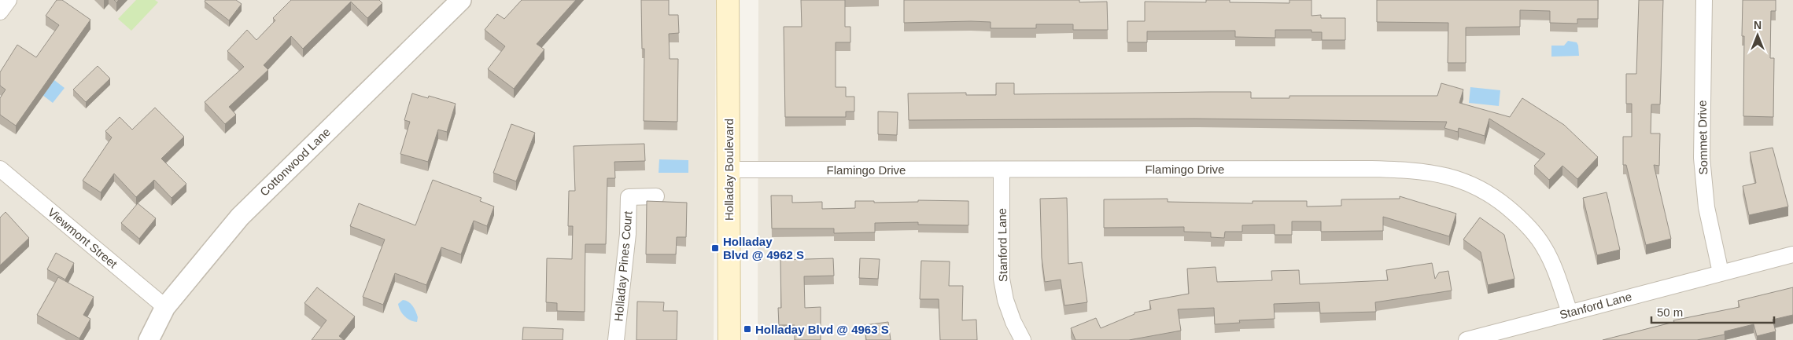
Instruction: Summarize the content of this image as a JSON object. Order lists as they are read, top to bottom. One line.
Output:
{"streets":{"main road":["Holladay Boulevard"],"street":["Sommet Drive","Cottonwood Lane","Flamingo Drive","Viewmont Street","Stanford Lane","Holladay Pines Court"]},"crossings":[["Sommet Drive","Stanford Lane"],["Cottonwood Lane","Viewmont Street"],["Flamingo Drive","Holladay Boulevard"],["Flamingo Drive","Stanford Lane"]],"places":{"transit":["Holladay Blvd @ 4962 S","Holladay Blvd @ 4963 S"]},"scale_bar":"50 m","north":"top"}
